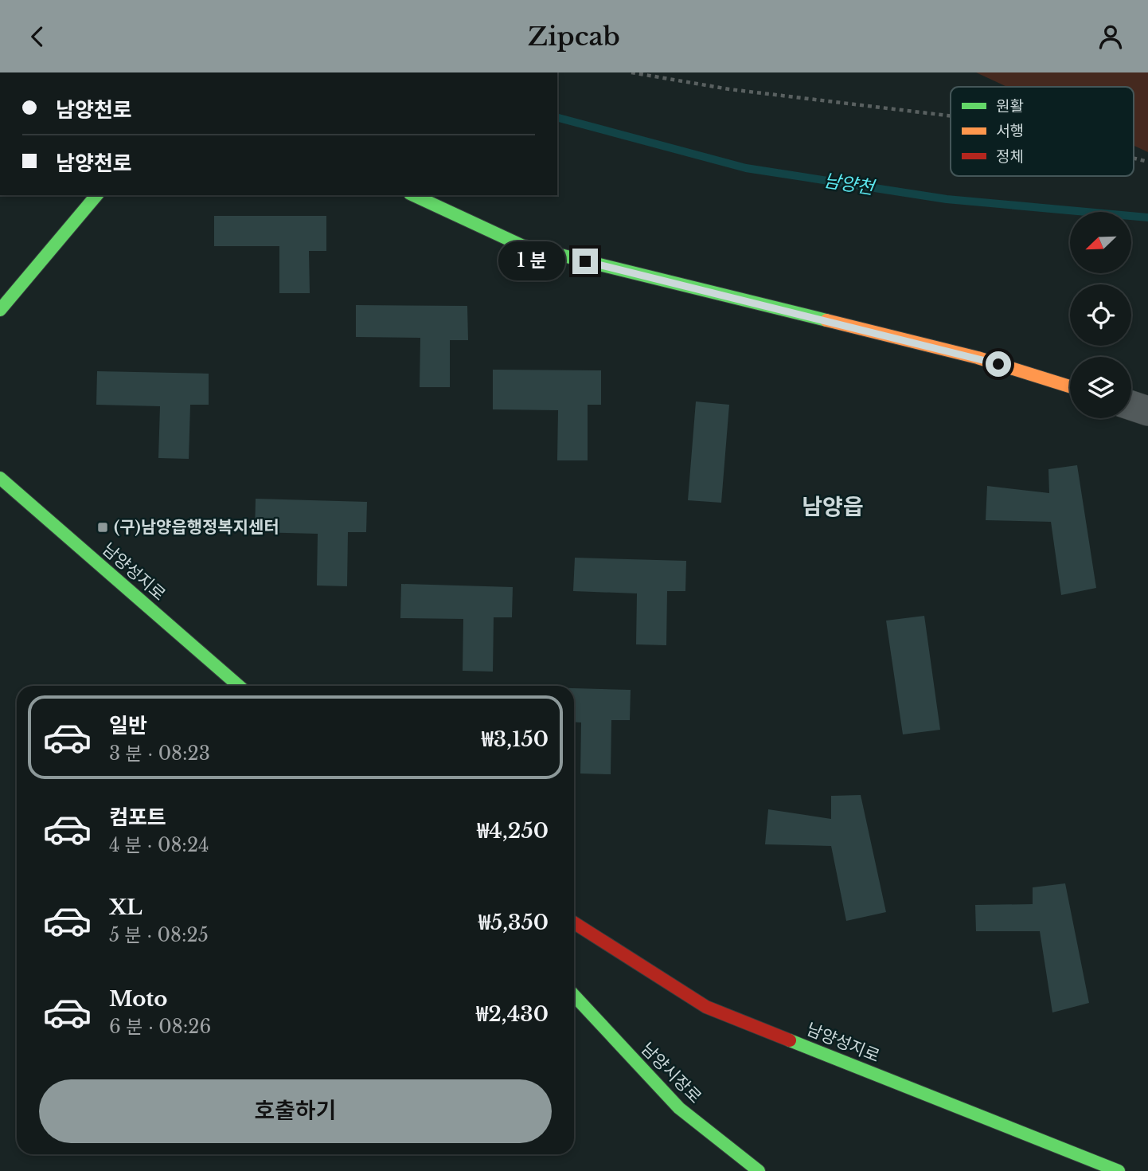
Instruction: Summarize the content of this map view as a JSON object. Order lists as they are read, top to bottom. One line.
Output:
{"streets":{"street":["남양성지로","남양시장로"]},"districts":["남양읍"],"water":["남양천"],"places":{"transit":["(구)남양읍행정복지센터"]},"legend":["원활","서행","정체"],"north":"bottom left","page":{"header":"Zipcab","banner":["남양천로","남양천로"],"bubble":"1 분","list":[{"name":"일반","note":"3 분 · 08:23","value":"₩3,150"},{"name":"컴포트","note":"4 분 · 08:24","value":"₩4,250"},{"name":"XL","note":"5 분 · 08:25","value":"₩5,350"},{"name":"Moto","note":"6 분 · 08:26","value":"₩2,430"}],"buttons":"호출하기"}}
